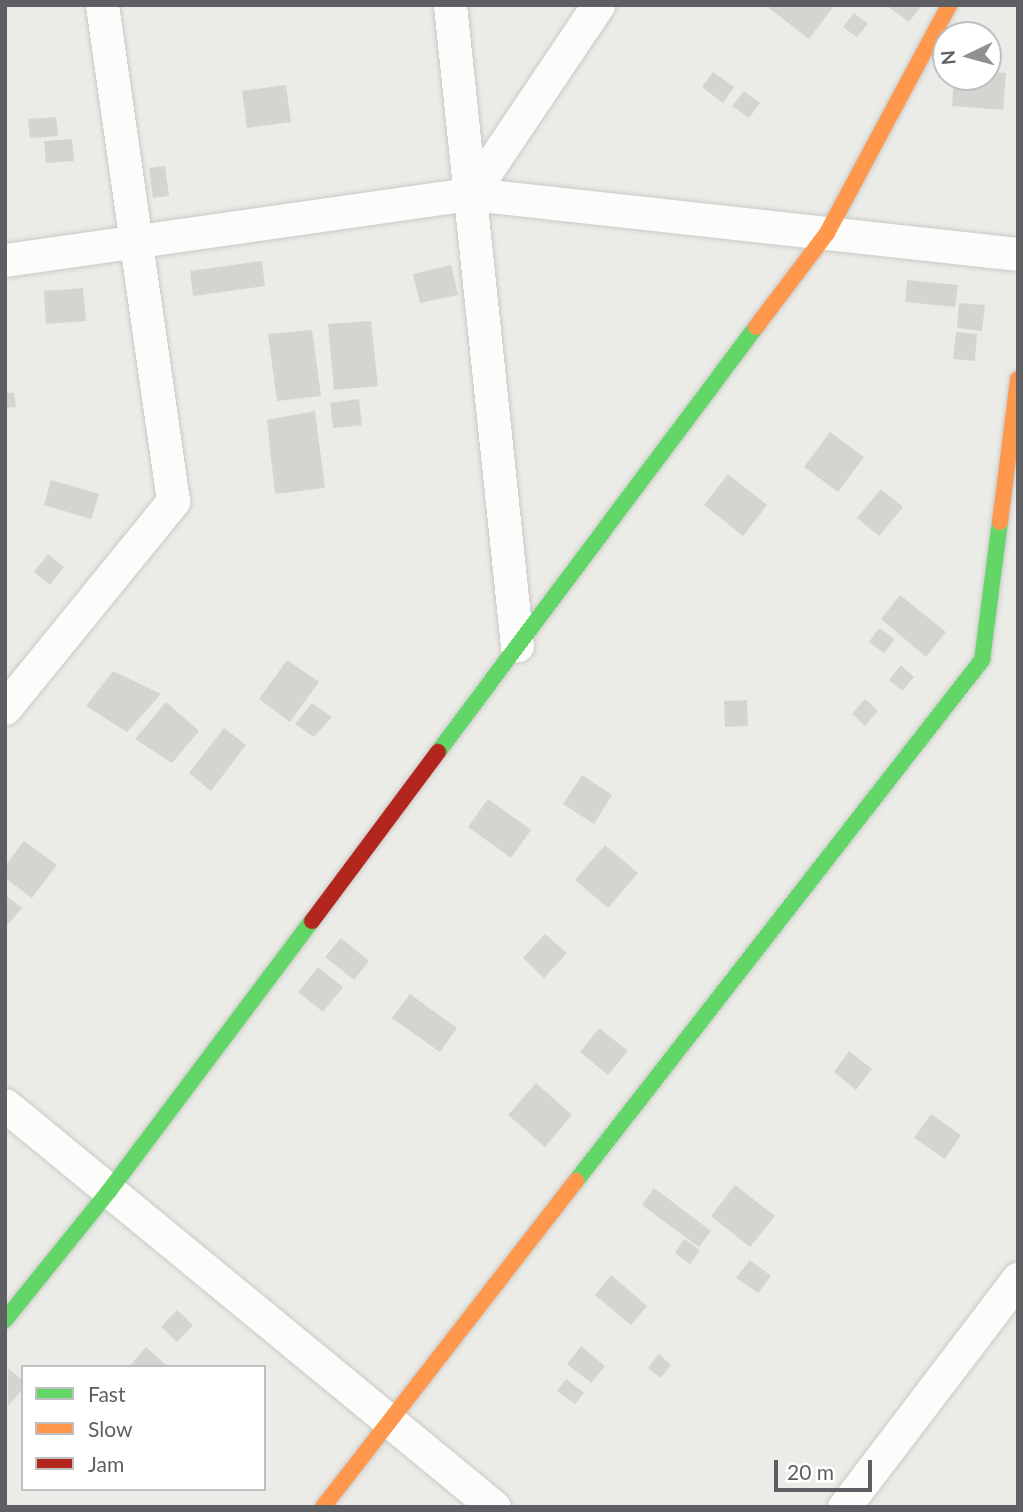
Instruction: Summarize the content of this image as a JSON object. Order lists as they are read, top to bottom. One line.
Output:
{"legend":["Fast","Slow","Jam"],"scale_bar":"20 m","north":"left"}
